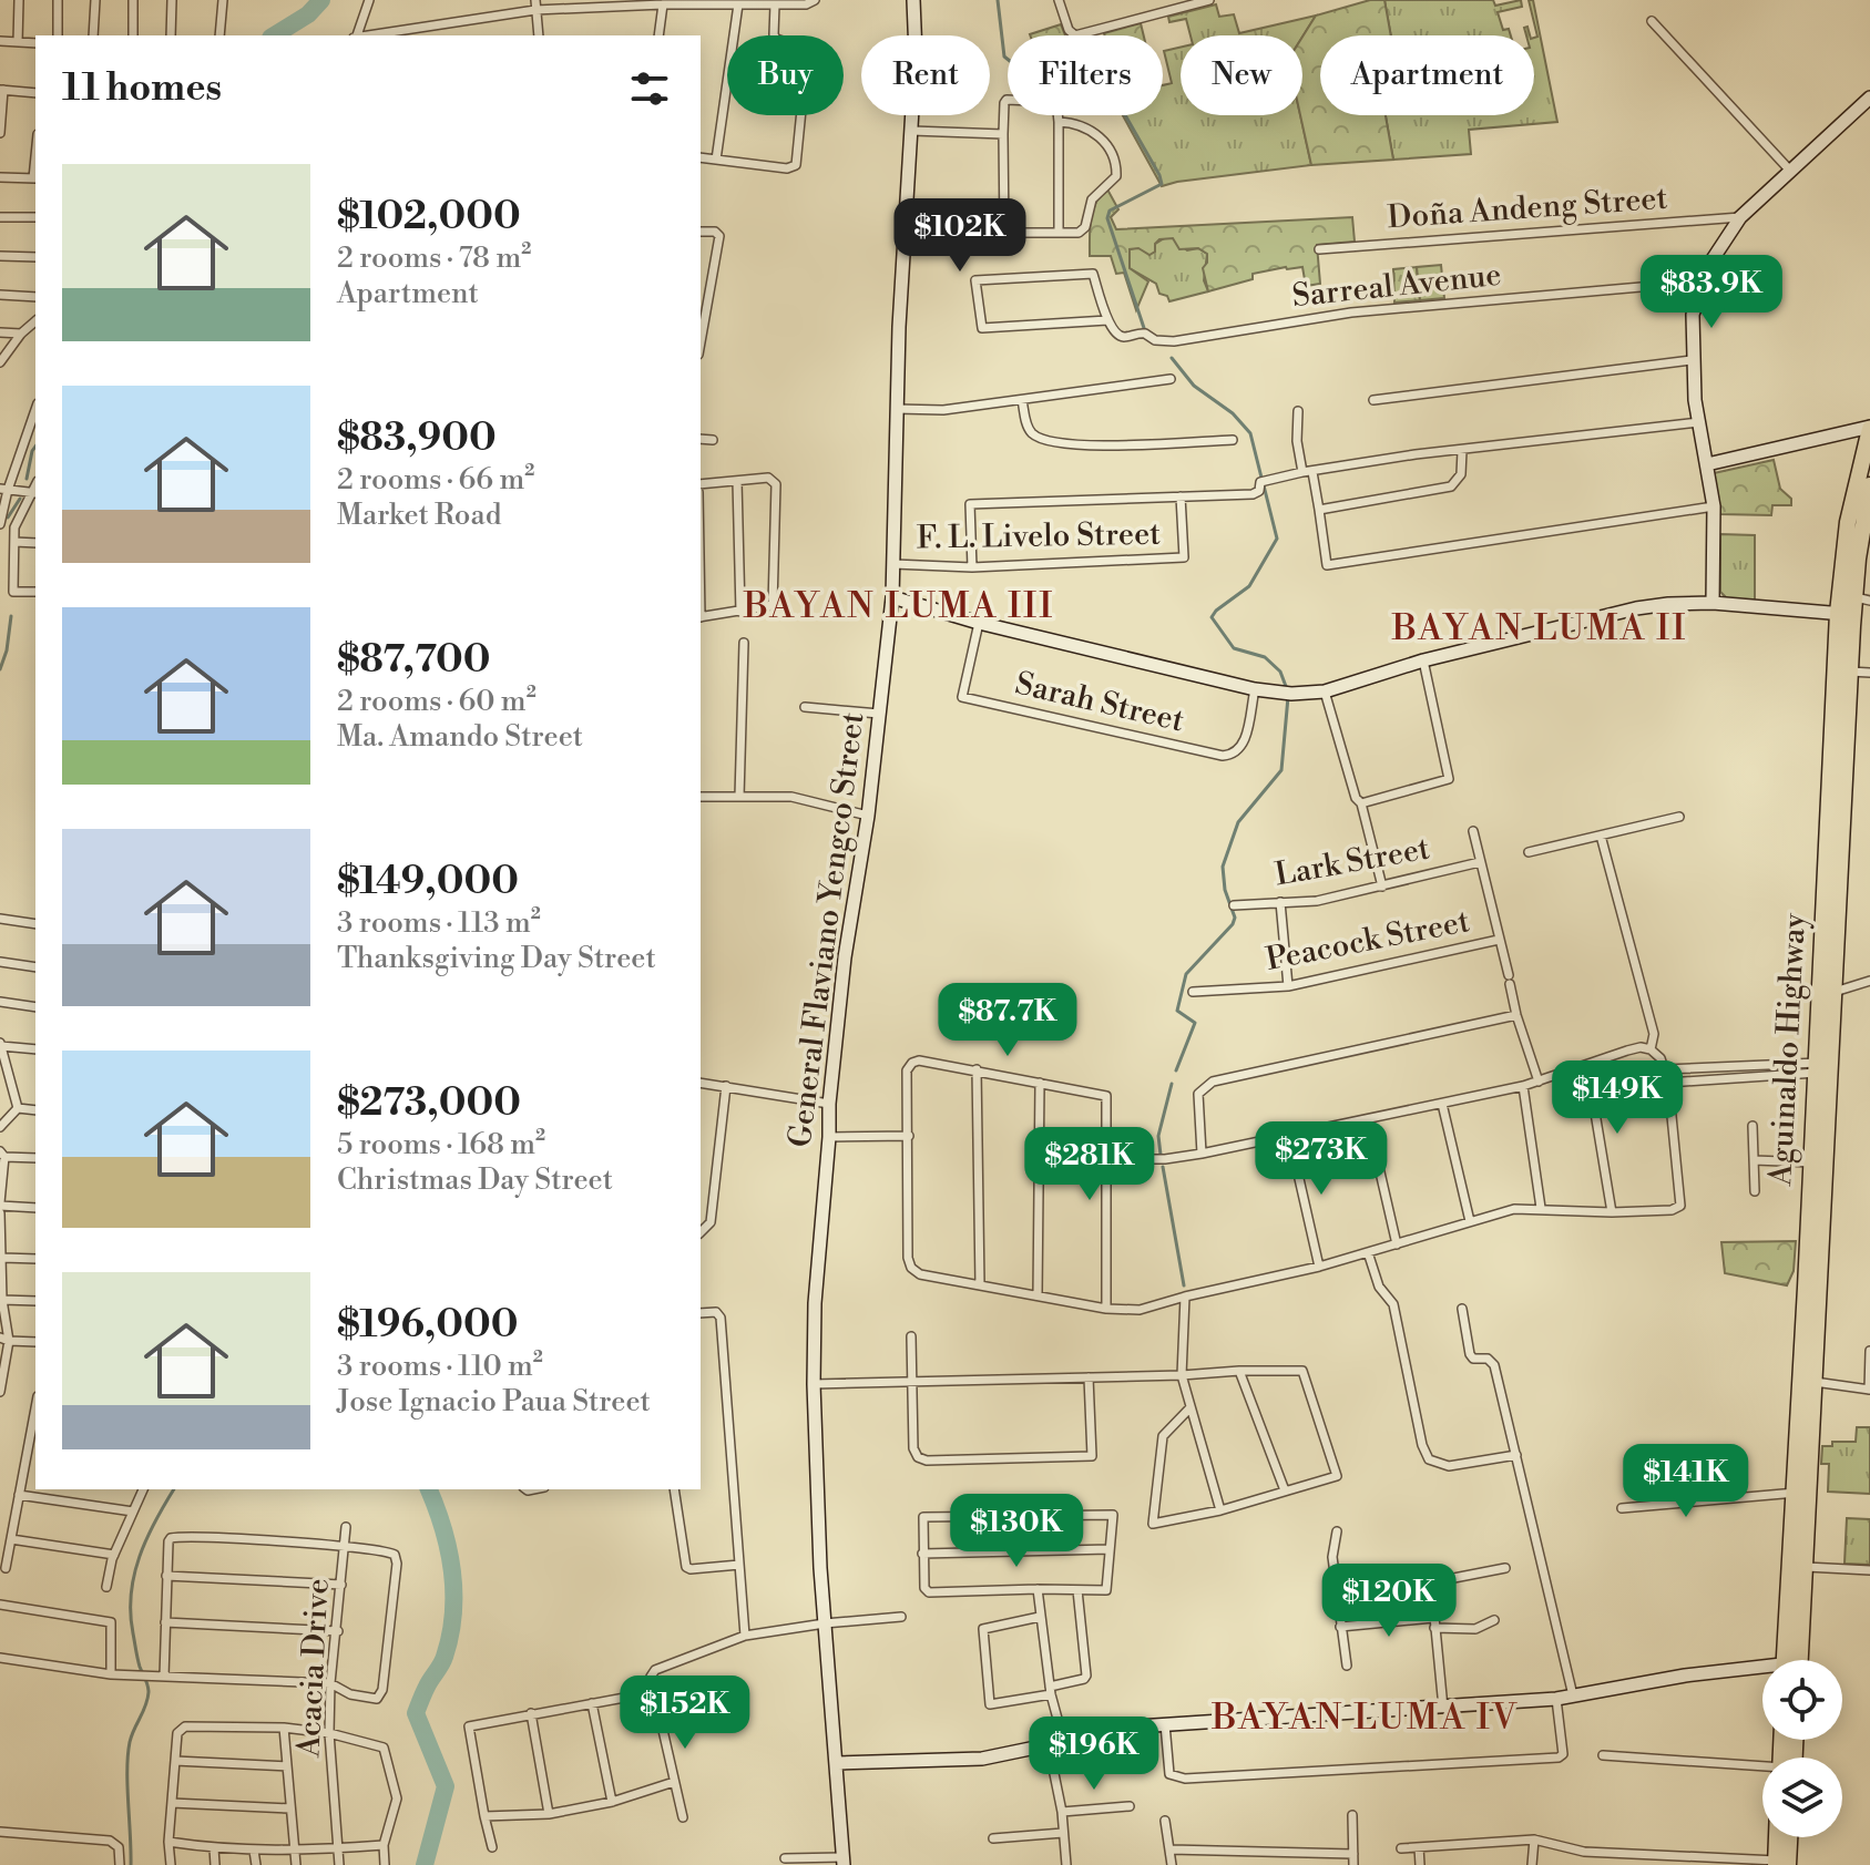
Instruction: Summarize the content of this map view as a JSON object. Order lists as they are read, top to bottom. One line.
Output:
{"streets":{"highway":["Aguinaldo Highway"],"street":["Doña Andeng Street","Sarreal Avenue","F. L. Livelo Street","Sarah Street","Lark Street","General Flaviano Yengco Street","Peacock Street","Acacia Drive"]},"crossings":[["F. L. Livelo Street","General Flaviano Yengco Street"]],"districts":["BAYAN LUMA III","BAYAN LUMA II","BAYAN LUMA IV"],"page":{"chip":["Buy","Rent","Filters","New","Apartment"],"heading":"11 homes","list":[{"name":"$102,000","note":"2 rooms · 78 m² · Apartment"},{"name":"$83,900","note":"2 rooms · 66 m² · Market Road"},{"name":"$87,700","note":"2 rooms · 60 m² · Ma. Amando Street"},{"name":"$149,000","note":"3 rooms · 113 m² · Thanksgiving Day Street"},{"name":"$273,000","note":"5 rooms · 168 m² · Christmas Day Street"},{"name":"$196,000","note":"3 rooms · 110 m² · Jose Ignacio Paua Street"}],"price":["$102K","$83.9K","$87.7K","$149K","$273K","$281K","$141K","$130K","$120K","$152K","$196K"]}}
